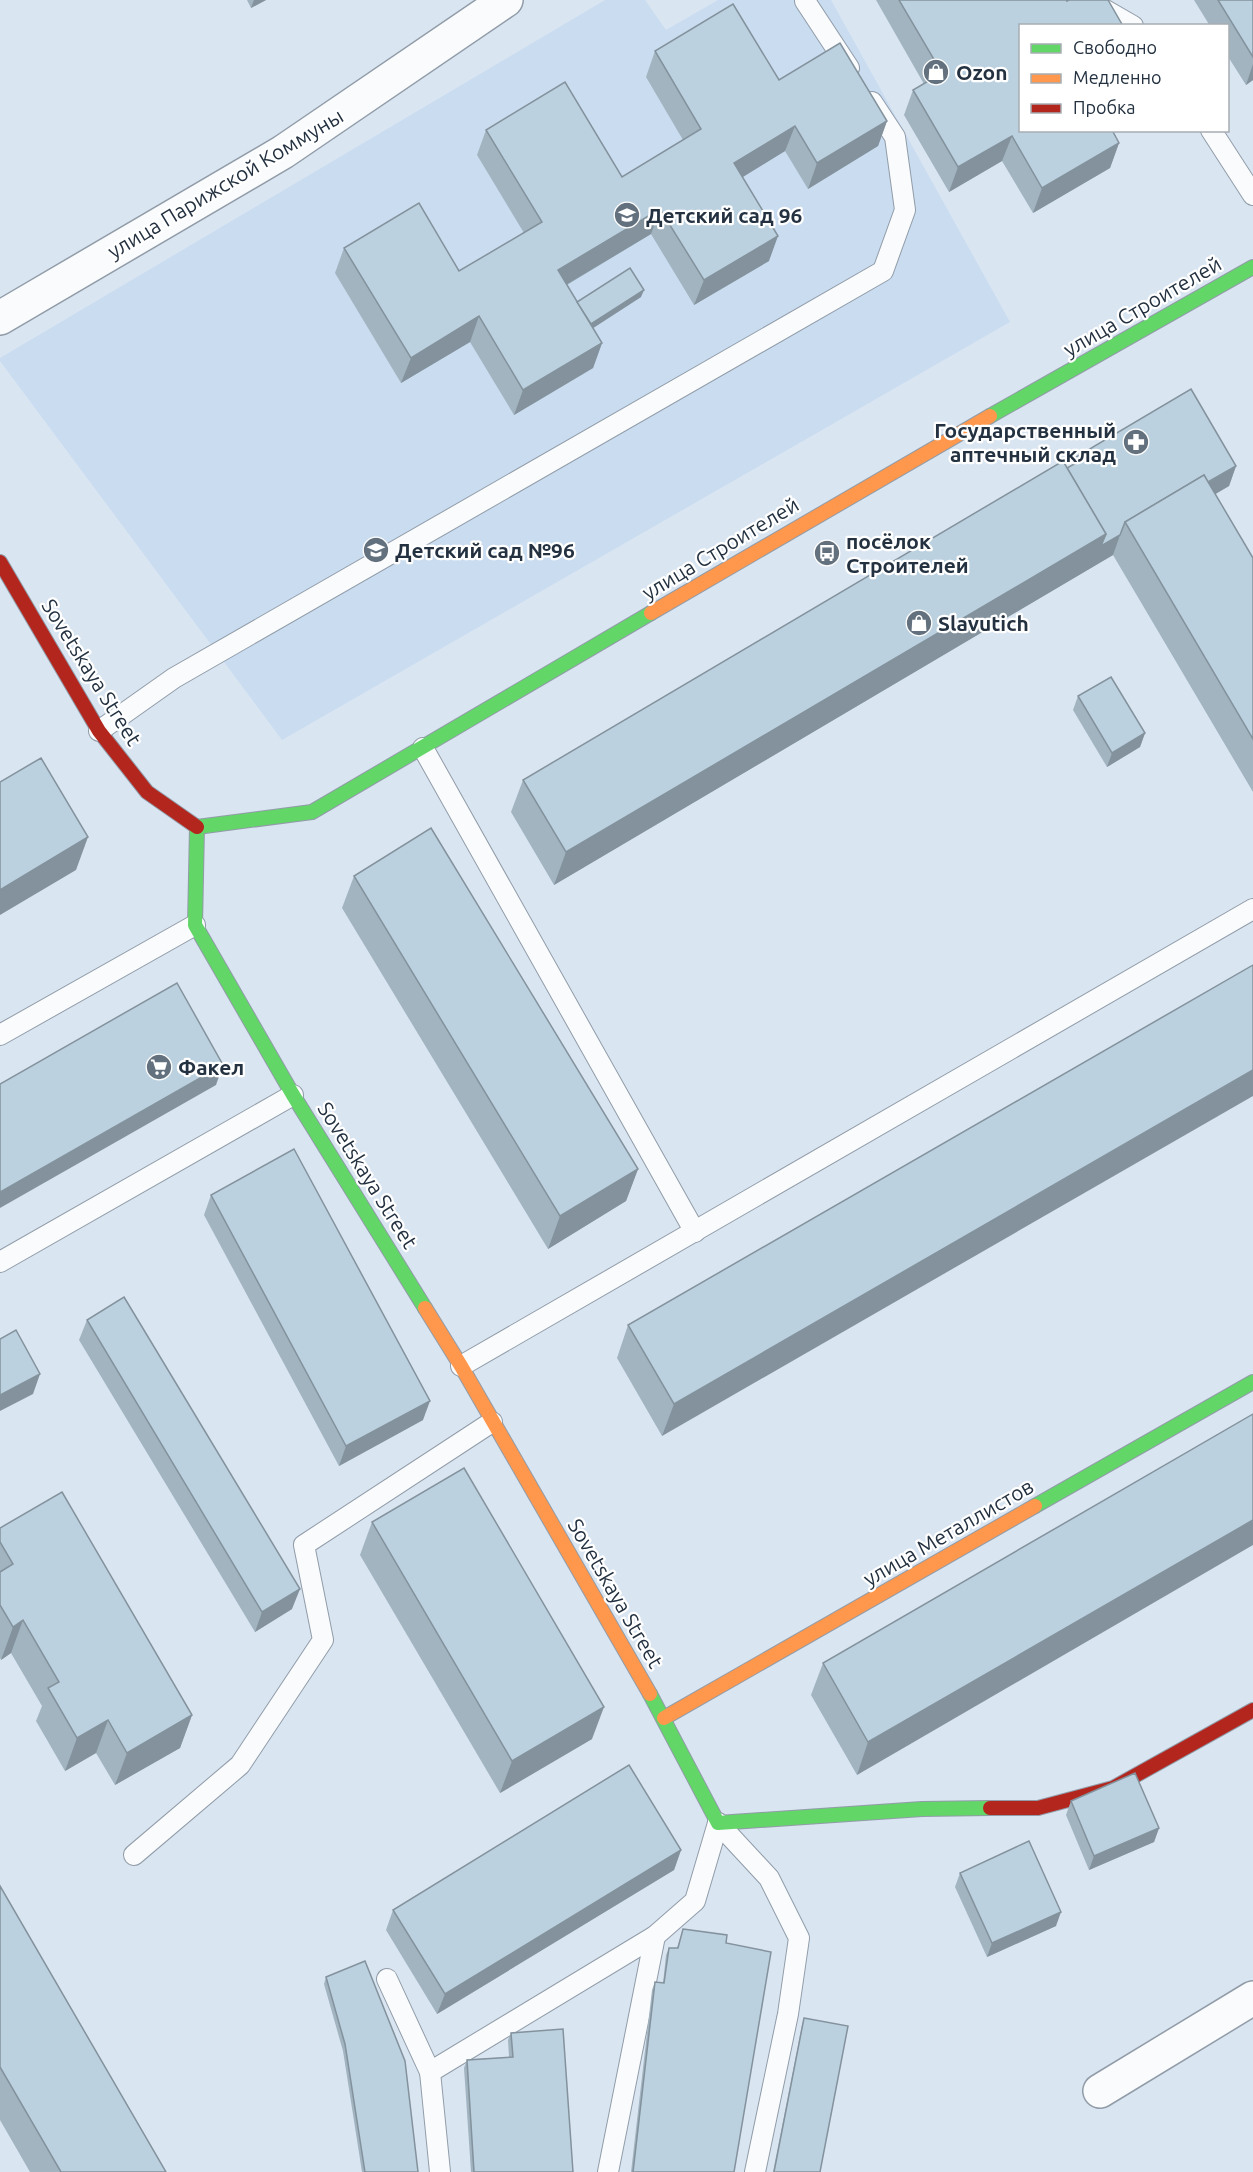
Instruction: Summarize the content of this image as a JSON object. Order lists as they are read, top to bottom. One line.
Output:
{"streets":{"street":["улица Парижской Коммуны","улица Строителей","Sovetskaya Street","улица Металлистов"]},"crossings":[["улица Строителей","Sovetskaya Street"],["Sovetskaya Street","улица Металлистов"]],"places":{"shop":["Ozon","Slavutich"],"school or university":["Детский сад 96","Детский сад №96"],"pharmacy":["Государственный аптечный склад"],"bus stop":["посёлок Строителей"],"supermarket":["Факел"]},"legend":["Свободно","Медленно","Пробка"]}
